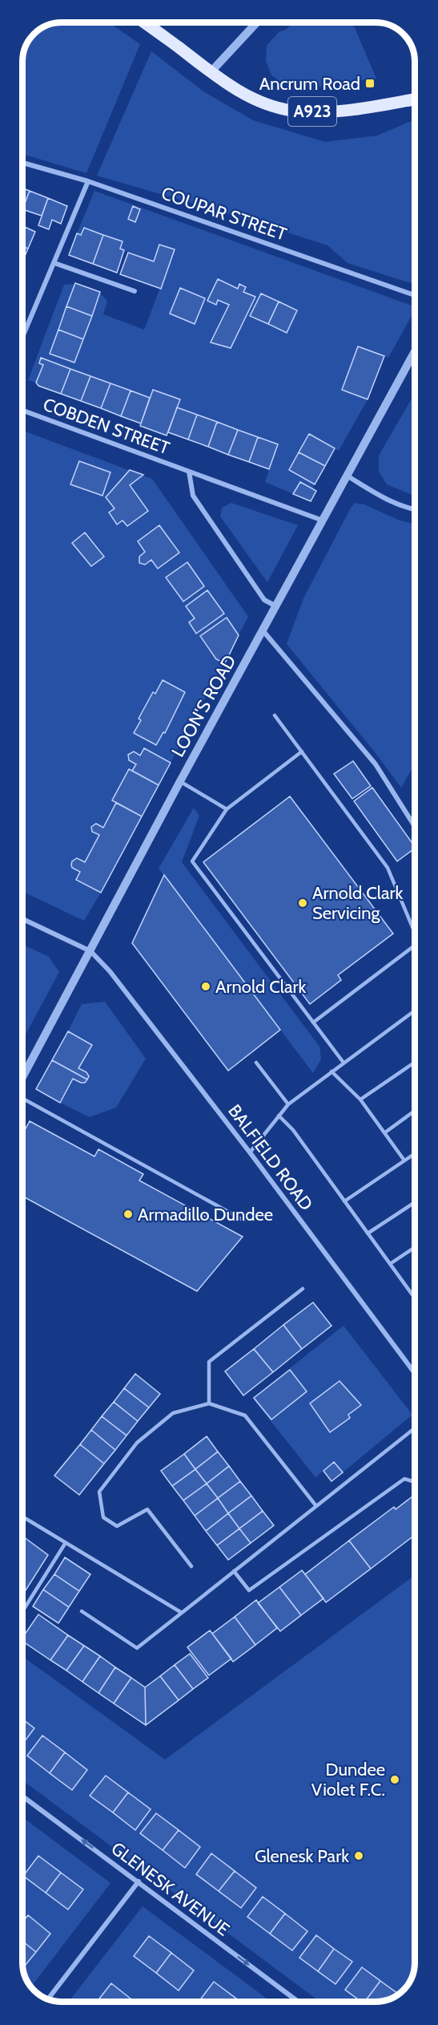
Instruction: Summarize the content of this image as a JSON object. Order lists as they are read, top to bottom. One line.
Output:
{"streets":{"main road":["A923"],"street":["COUPAR STREET","COBDEN STREET","LOON'S ROAD","BALFIELD ROAD","GLENESK AVENUE"]},"crossings":[["COBDEN STREET","LOON'S ROAD"],["LOON'S ROAD","BALFIELD ROAD"]],"places":{"transit":["Ancrum Road"],"other":["Arnold Clark Servicing","Arnold Clark","Armadillo Dundee","Dundee Violet F.C.","Glenesk Park"]}}
